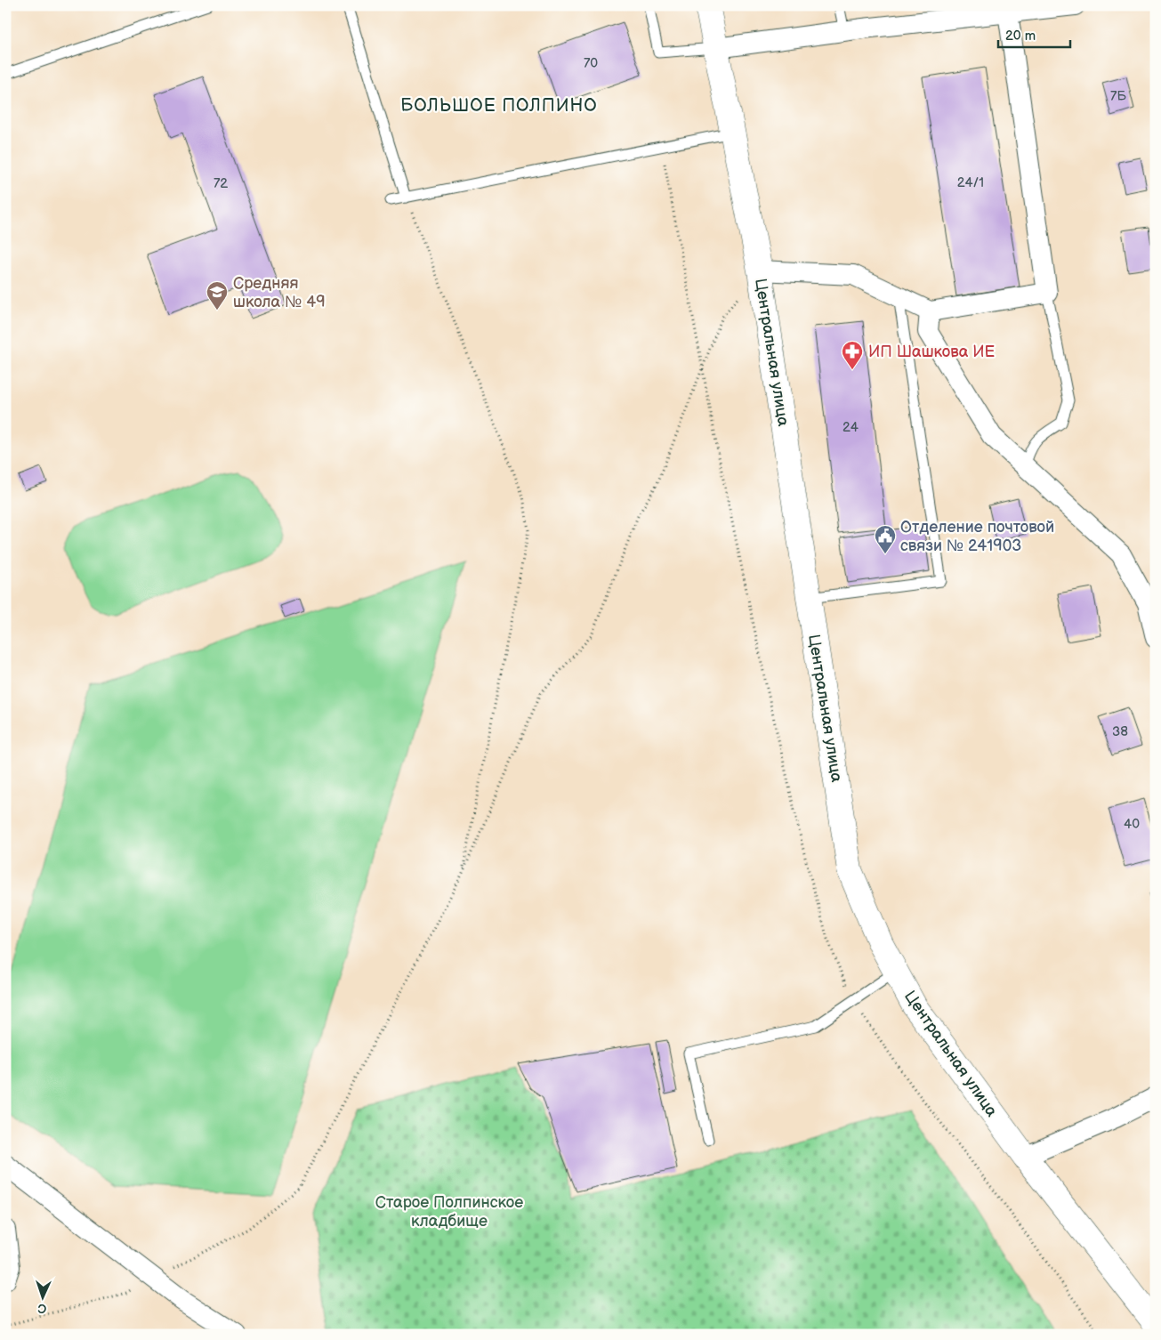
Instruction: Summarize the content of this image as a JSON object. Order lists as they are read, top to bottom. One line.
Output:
{"streets":{"street":["Центральная улица"]},"districts":["БОЛЬШОЕ ПОЛПИНО"],"parks":["Старое Полпинское кладбище"],"places":{"school or university":["Средняя школа № 49"],"pharmacy":["ИП Шашкова ИЕ"],"public building":["Отделение почтовой связи № 241903"]},"house_numbers":["70","7Б","24/1","72","24","38","40"],"scale_bar":"20 m","north":"bottom"}
